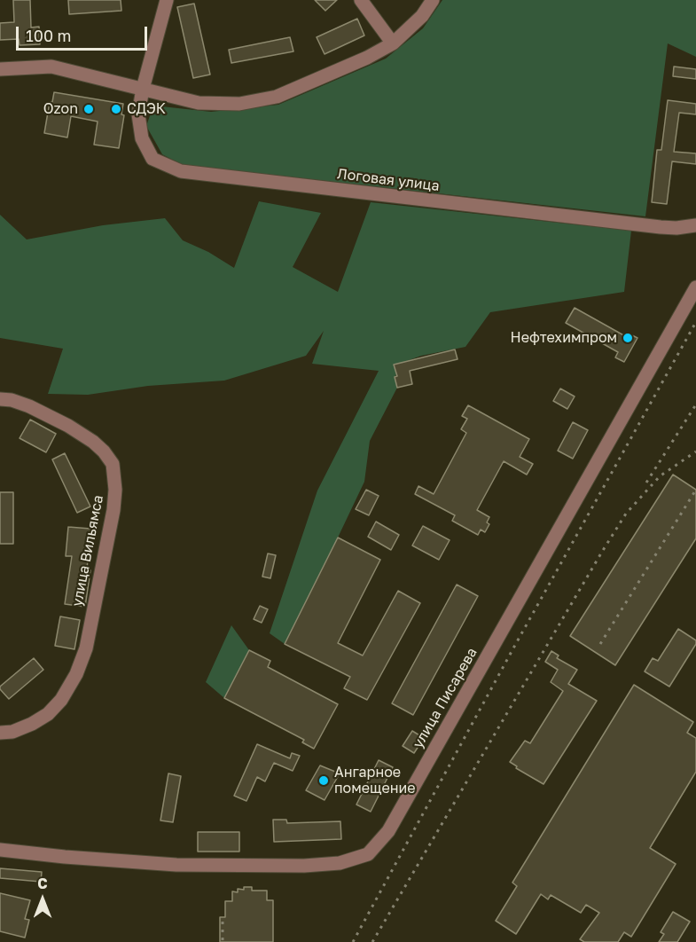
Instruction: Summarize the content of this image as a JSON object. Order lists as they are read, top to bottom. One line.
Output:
{"streets":{"street":["Логовая улица","улица Вильямса","улица Писарева"]},"places":["Ozon","СДЭК","Нефтехимпром","Ангарное помещение"],"scale_bar":"100 m","north":"top"}
